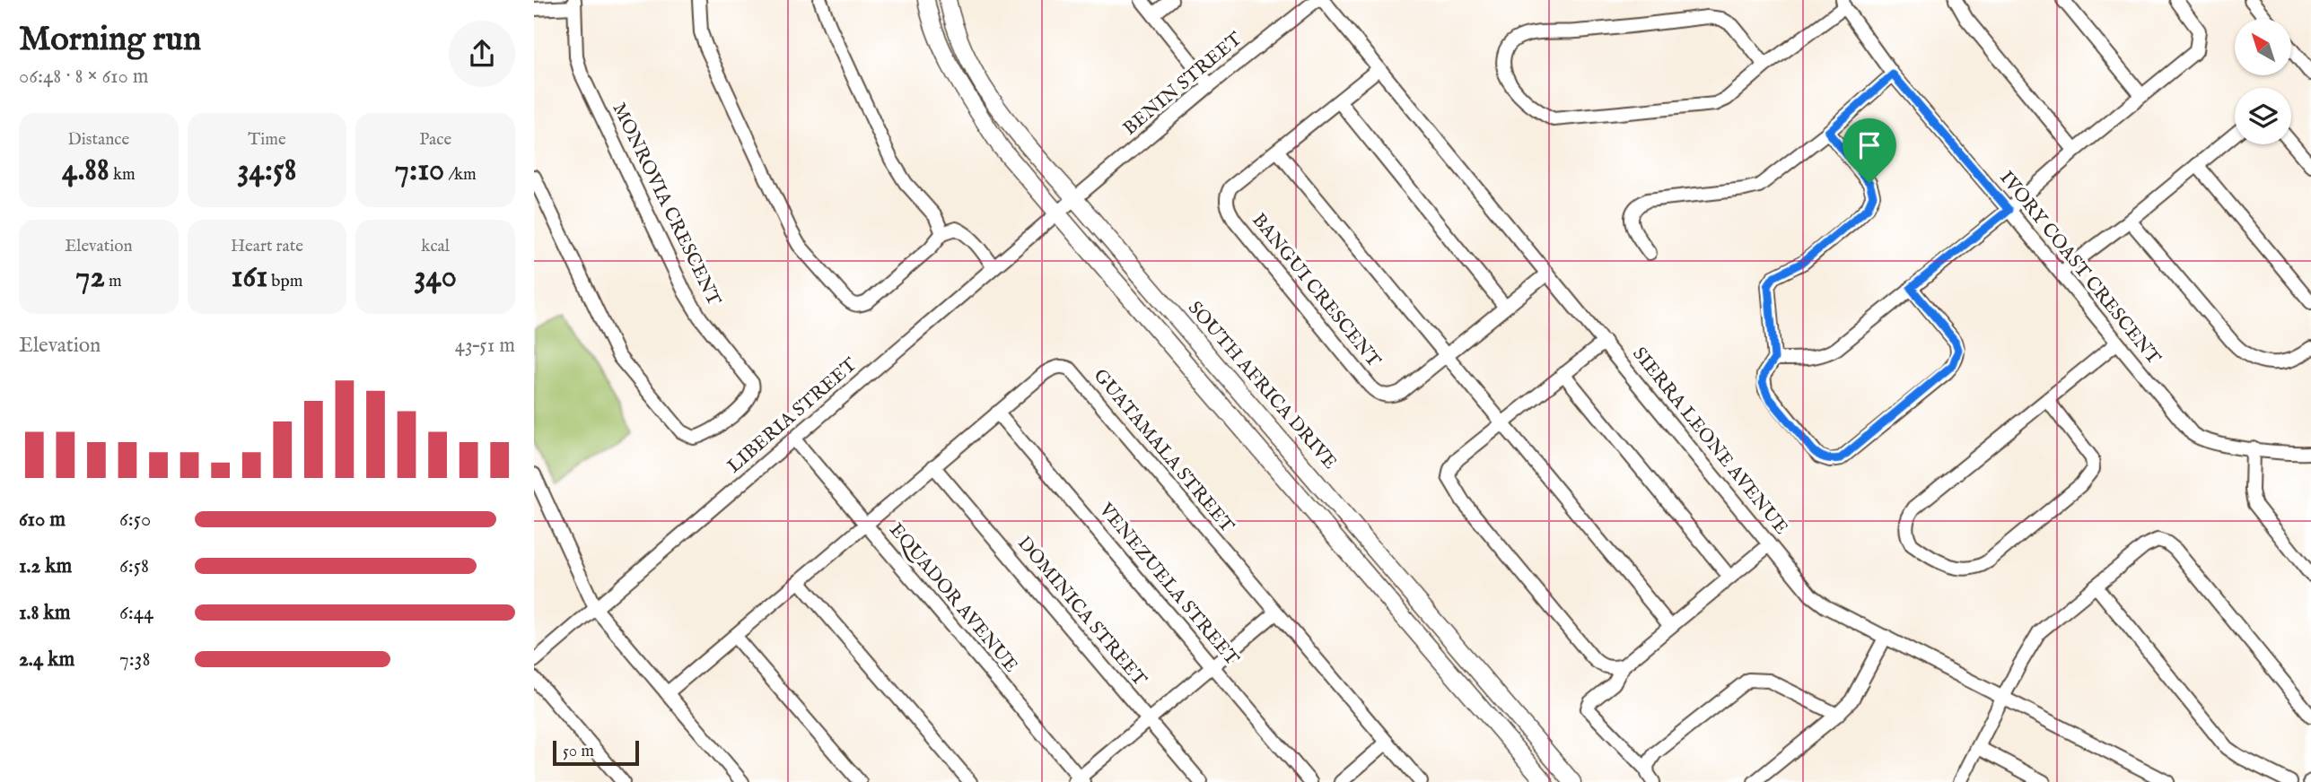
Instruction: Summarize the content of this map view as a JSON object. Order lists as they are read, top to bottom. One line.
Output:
{"streets":{"street":["BENIN STREET","MONROVIA CRESCENT","IVORY COAST CRESCENT","BANGUI CRESCENT","SOUTH AFRICA DRIVE","LIBERIA STREET","SIERRA LEONE AVENUE","GUATAMALA STREET","VENEZUELA STREET","EQUADOR AVENUE","DOMINICA STREET"]},"crossings":[["BENIN STREET","SOUTH AFRICA DRIVE"],["BENIN STREET","LIBERIA STREET"],["BANGUI CRESCENT","SIERRA LEONE AVENUE"],["SOUTH AFRICA DRIVE","LIBERIA STREET"],["LIBERIA STREET","EQUADOR AVENUE"],["GUATAMALA STREET","VENEZUELA STREET"],["GUATAMALA STREET","EQUADOR AVENUE"],["GUATAMALA STREET","DOMINICA STREET"]],"scale_bar":"50 m","north":"top left","page":{"heading":["Morning run","06:48 · 8 × 610 m"],"stats":[["Distance","4.88 km"],["Time","34:58"],["Pace","7:10 /km"],["Elevation","72 m"],["Heart rate","161 bpm"],["kcal","340"]],"chart":["Elevation","43–51 m"],"list":[{"name":"610 m","note":"6:50"},{"name":"1.2 km","note":"6:58"},{"name":"1.8 km","note":"6:44"},{"name":"2.4 km","note":"7:38"}],"scale":"50 m"}}
